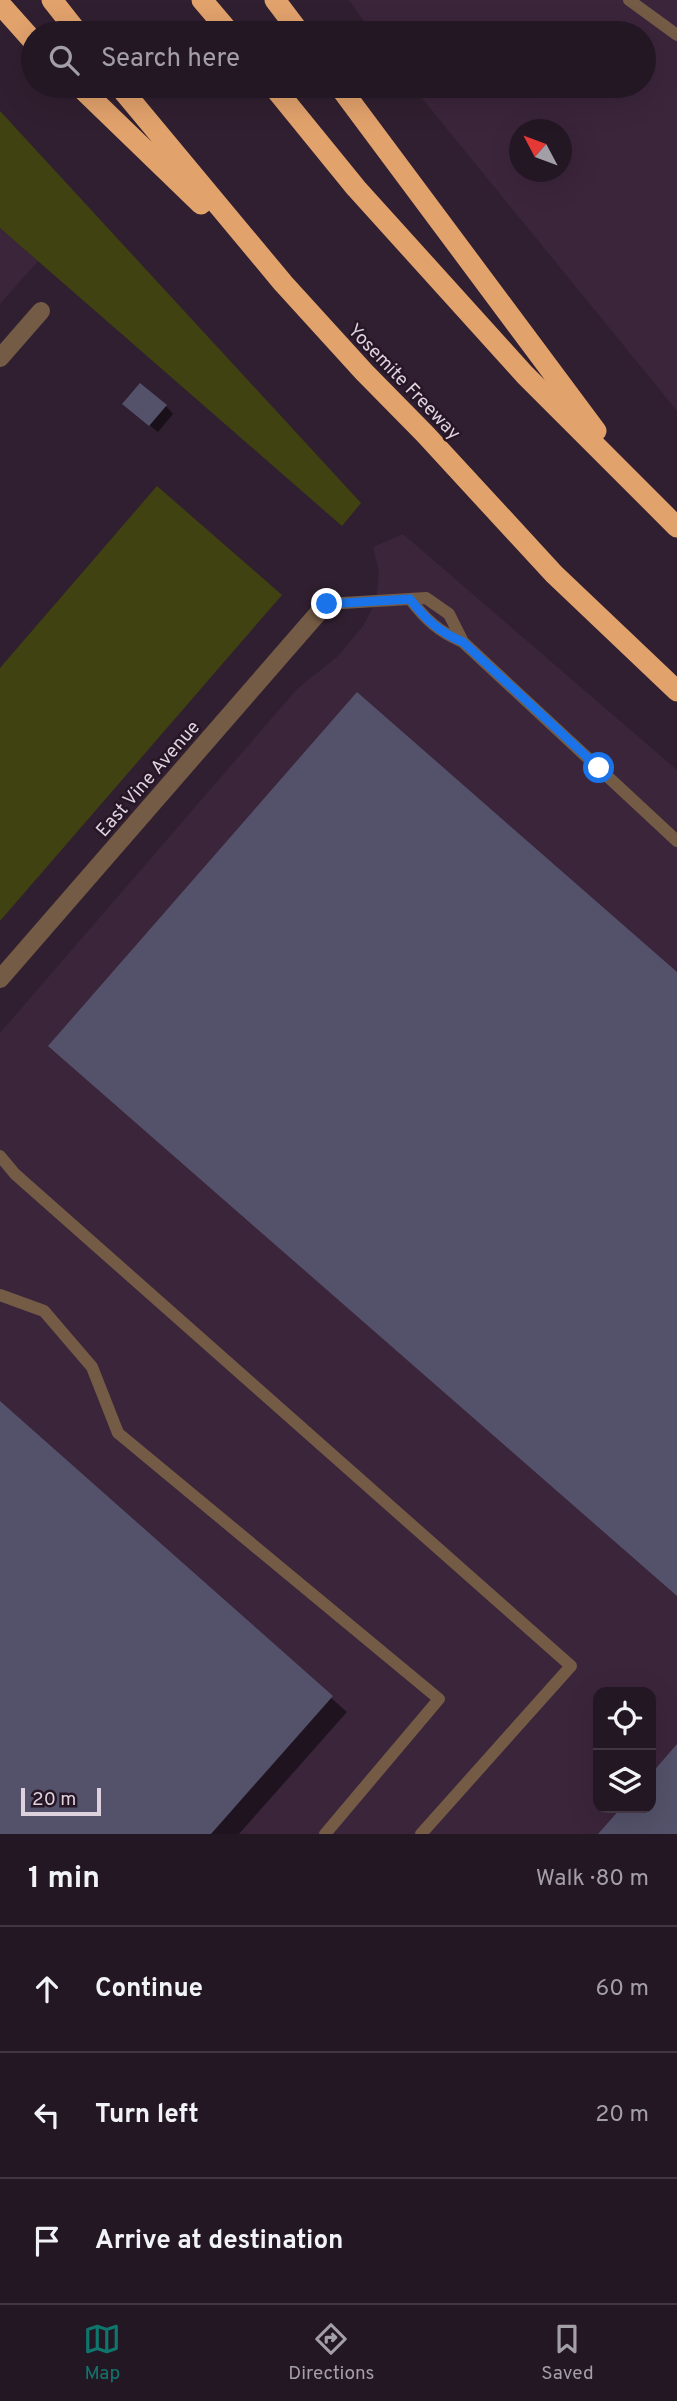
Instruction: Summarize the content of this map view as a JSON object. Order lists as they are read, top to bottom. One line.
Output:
{"streets":{"highway":["Yosemite Freeway"],"street":["East Vine Avenue"]},"scale_bar":"20 m","north":"top left","page":{"search":"Search here","scale":"20 m","heading":["1 min","Walk · 80 m"],"list":[["Continue","60 m"],["Turn left","20 m"],"Arrive at destination"],"nav":["Map","Directions","Saved"]}}
